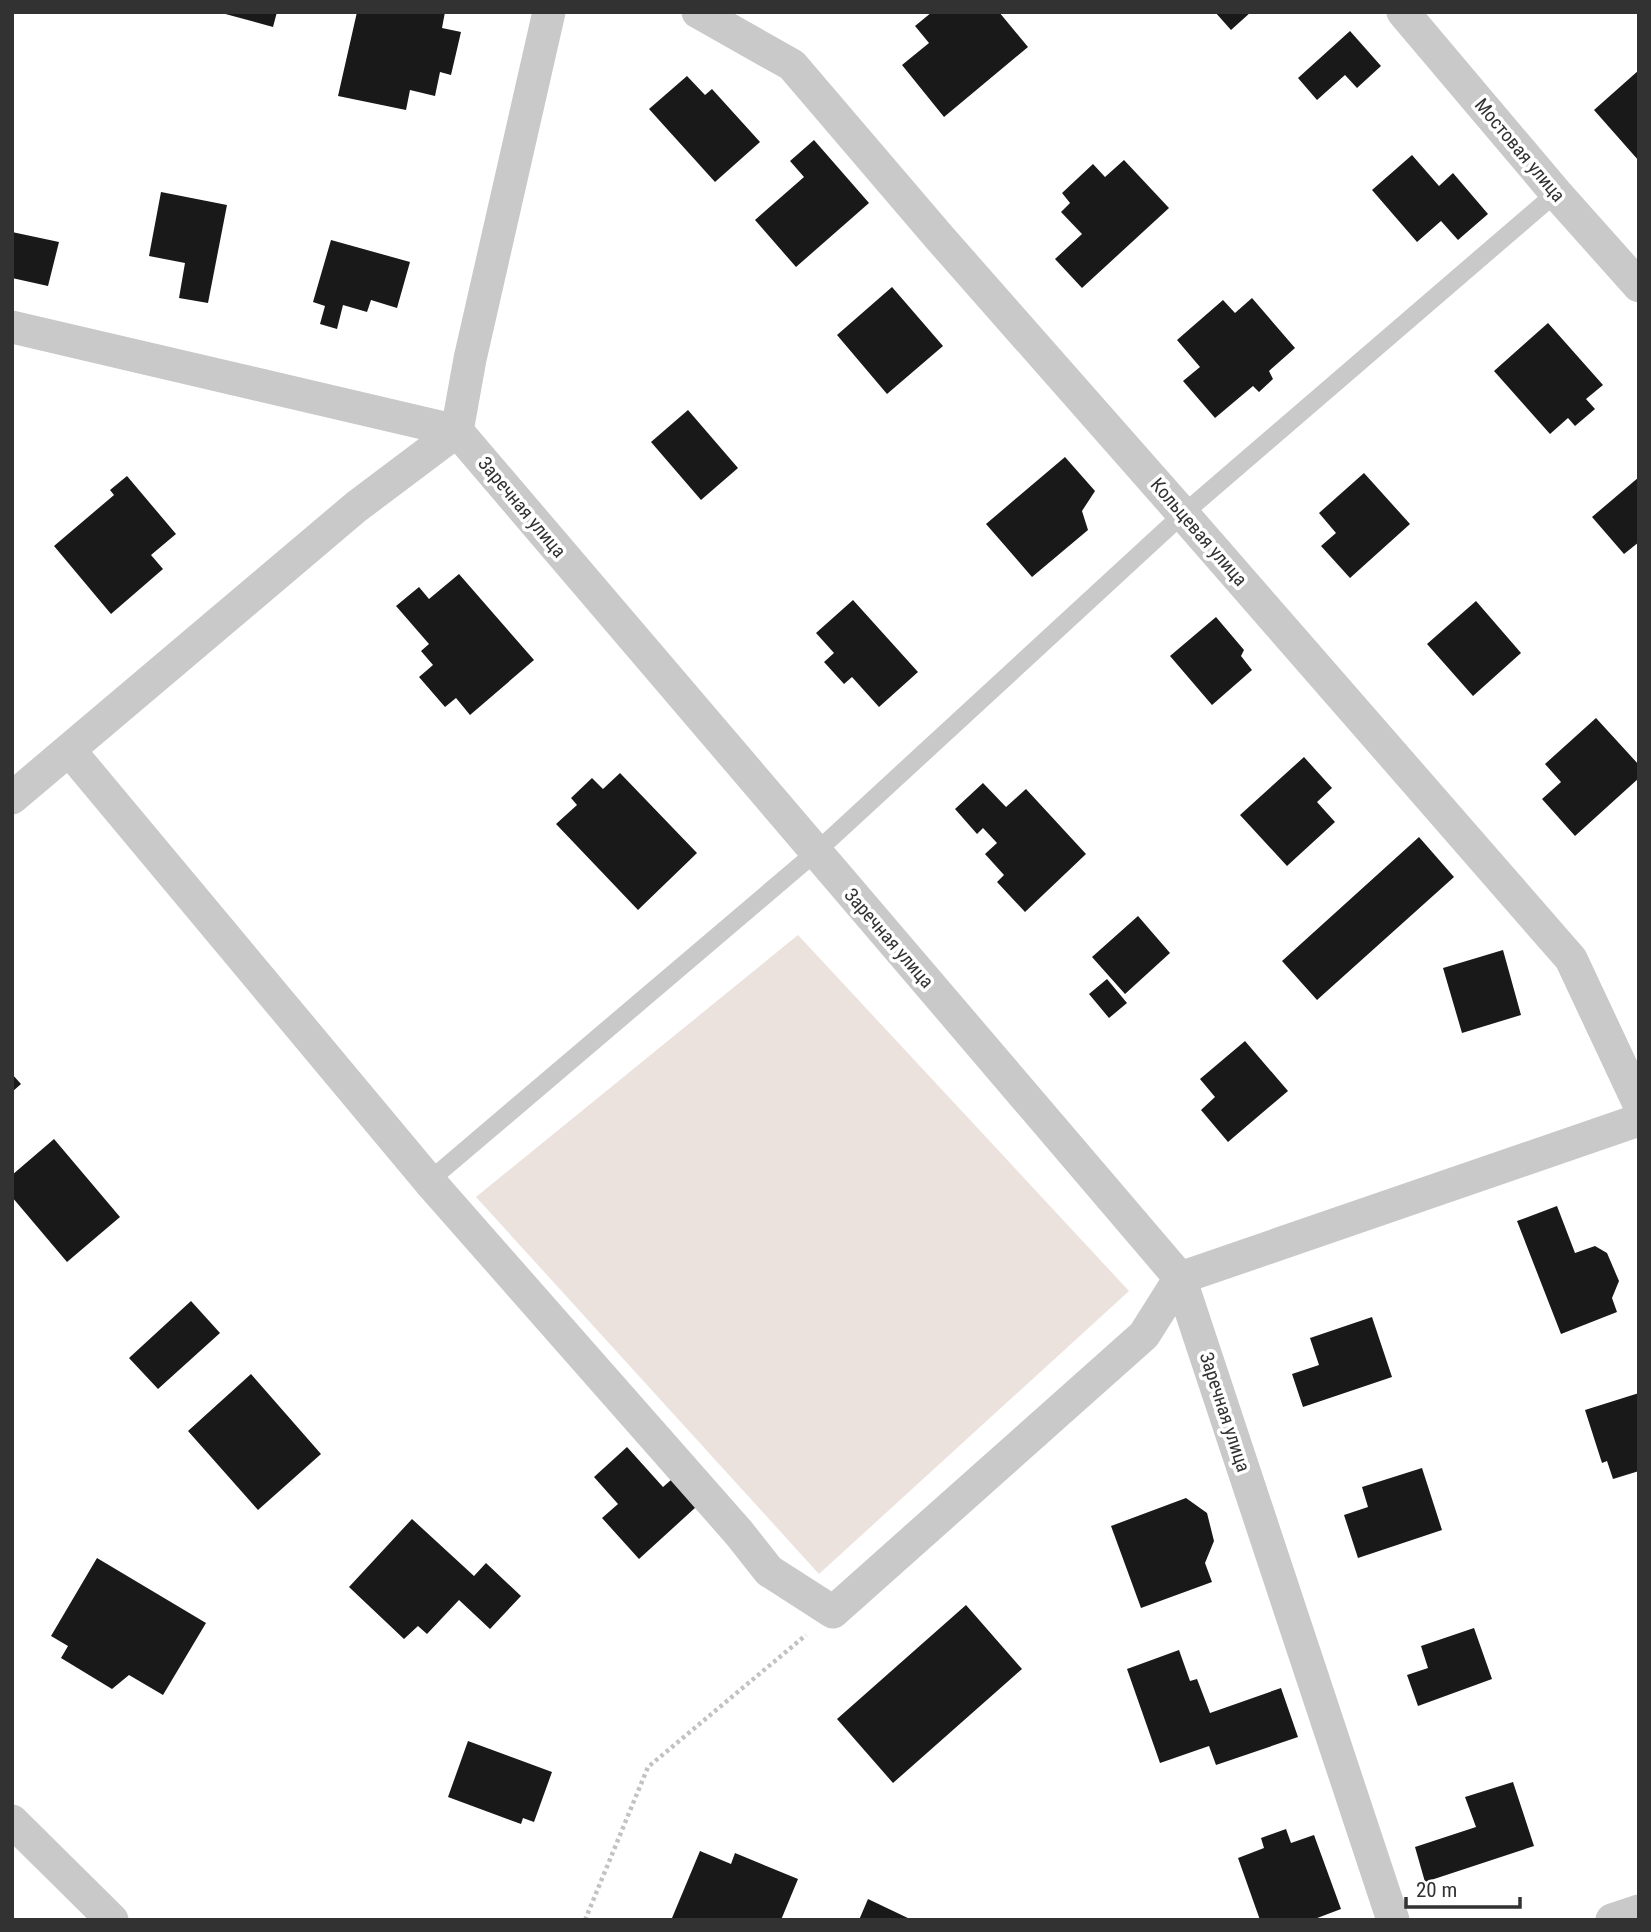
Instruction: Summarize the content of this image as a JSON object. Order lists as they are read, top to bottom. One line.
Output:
{"streets":{"street":["Мостовая улица","Заречная улица","Кольцевая улица"]},"scale_bar":"20 m"}
